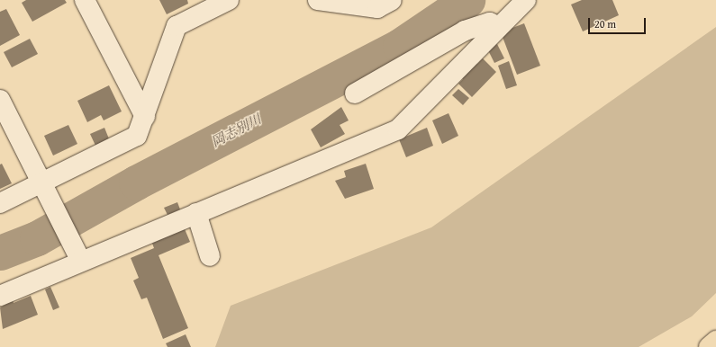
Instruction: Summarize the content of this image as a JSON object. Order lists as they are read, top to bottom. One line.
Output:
{"water":["岡志別川"],"scale_bar":"20 m"}
